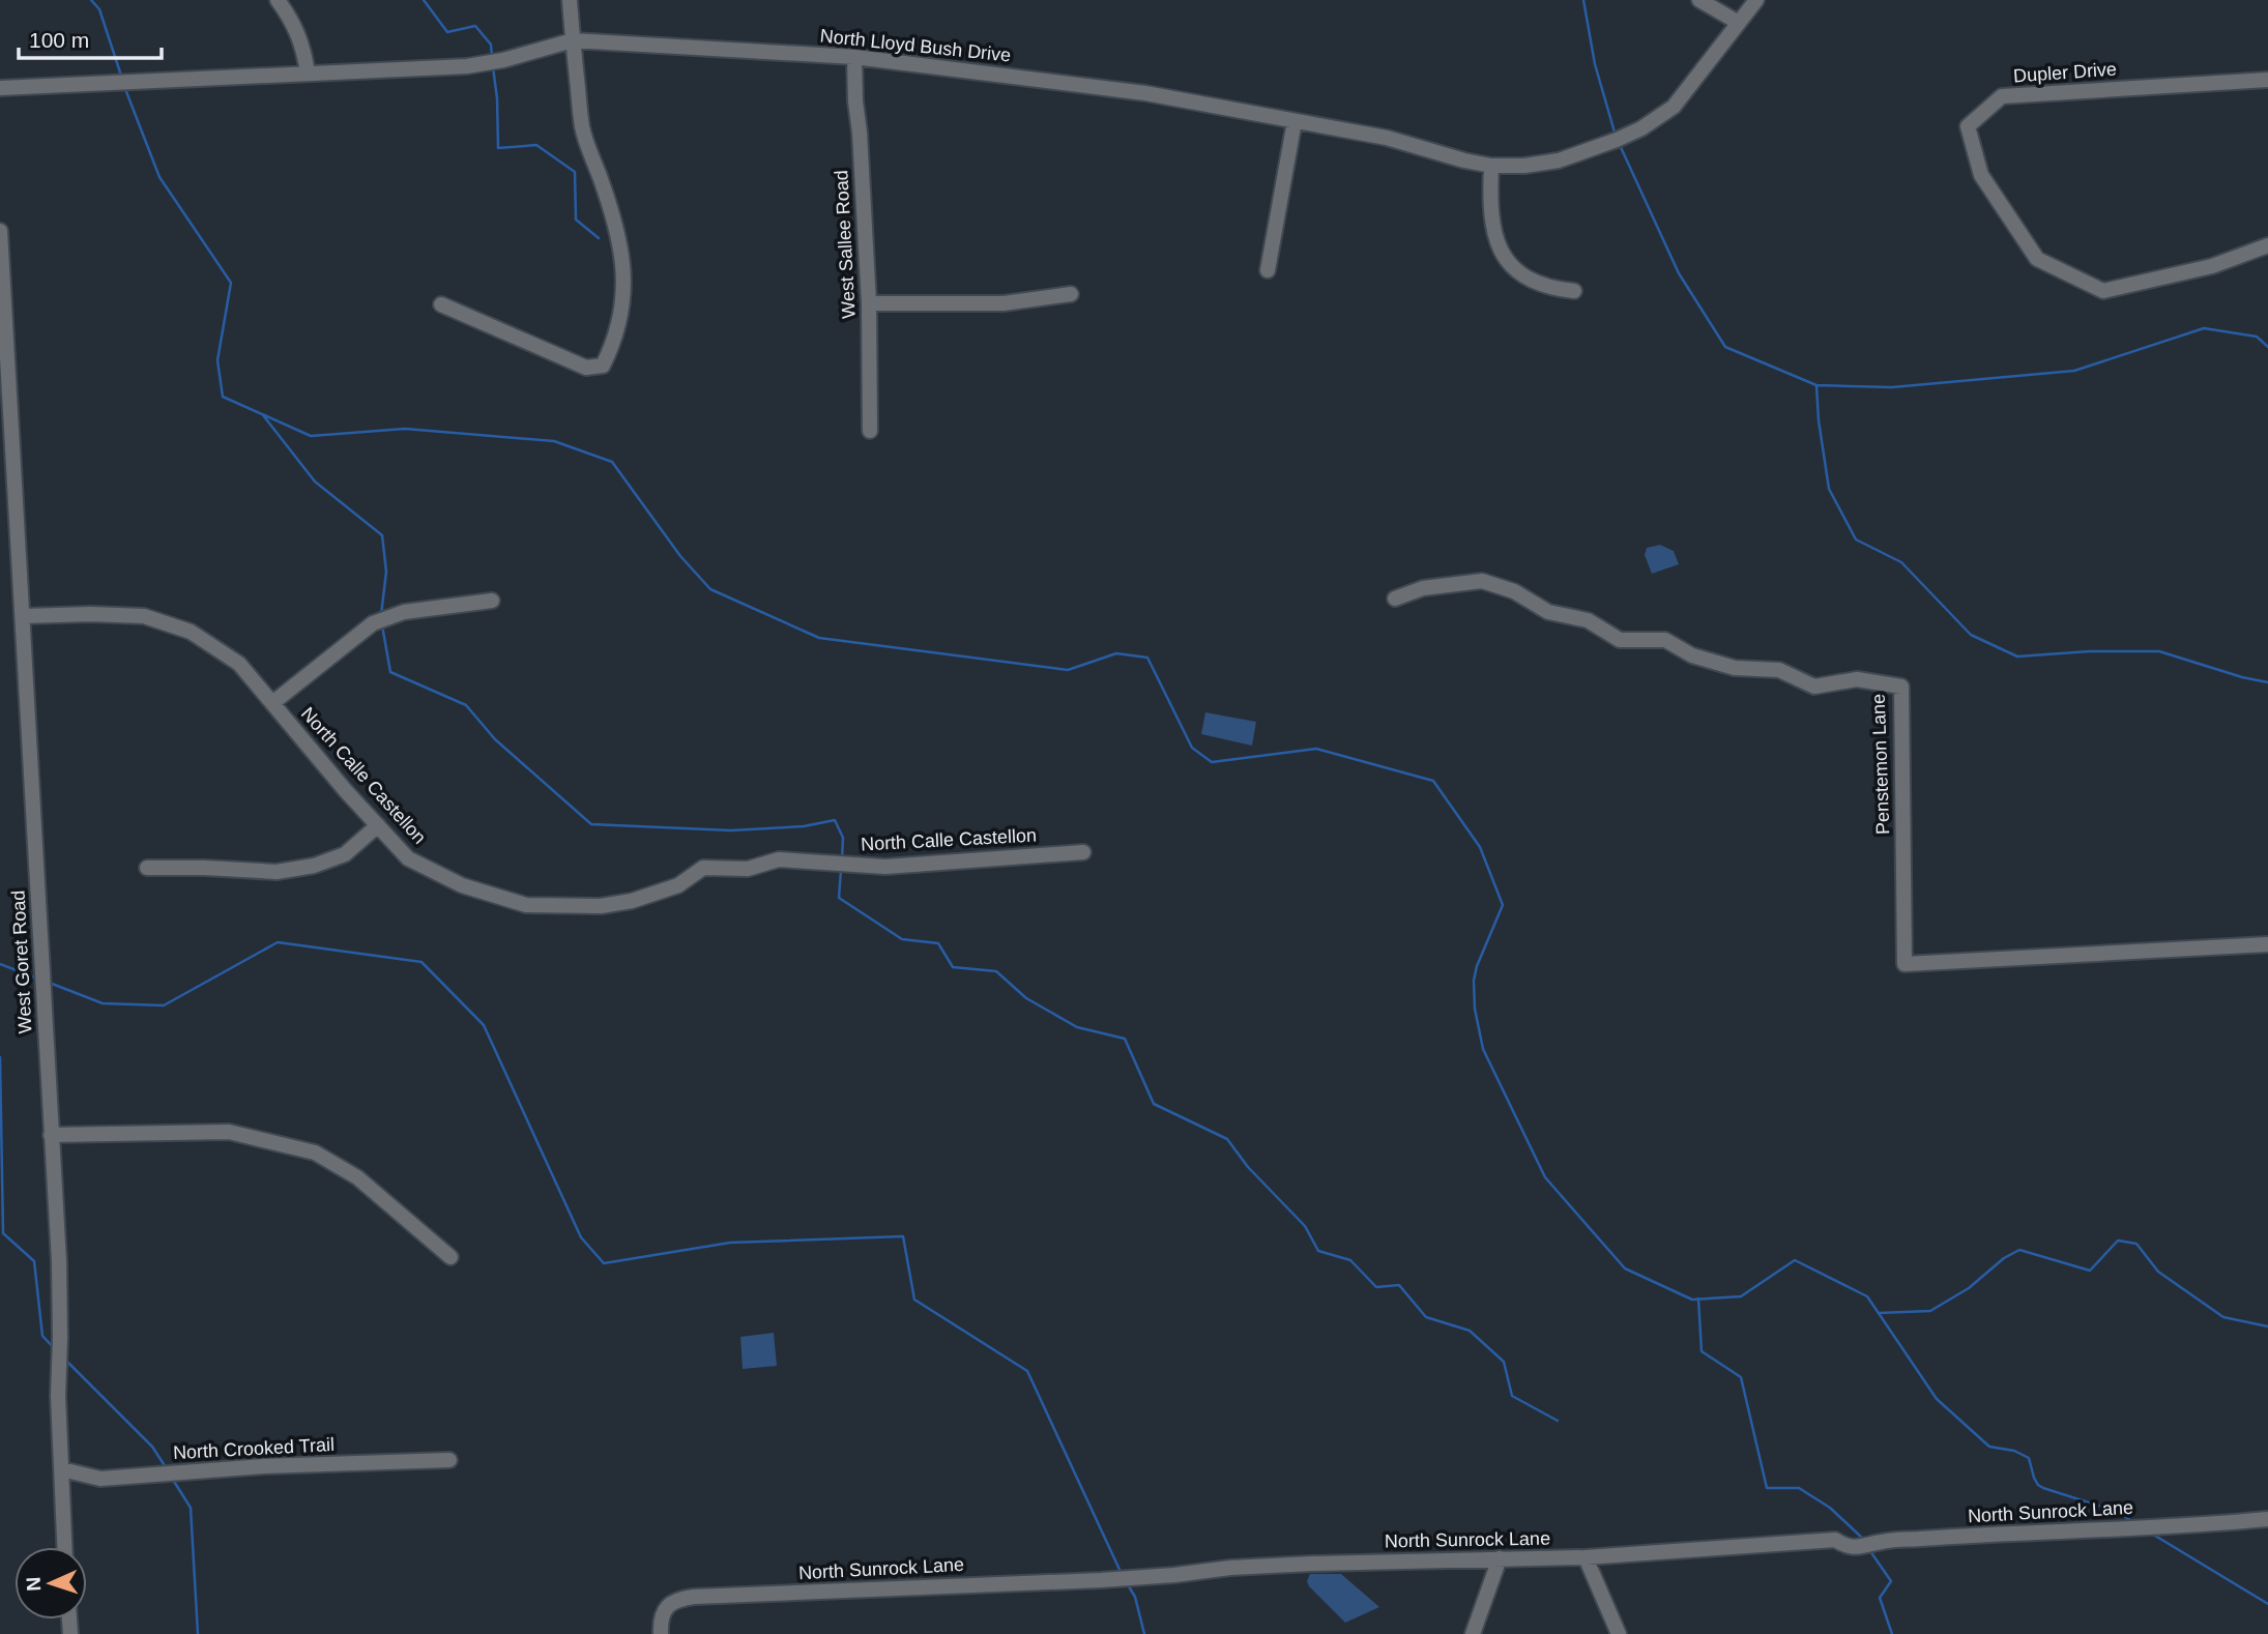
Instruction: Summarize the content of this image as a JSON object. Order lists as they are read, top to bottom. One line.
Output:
{"streets":{"street":["North Lloyd Bush Drive","Dupler Drive","West Sallee Road","Penstemon Lane","North Calle Castellon","West Goret Road","North Crooked Trail","North Sunrock Lane"]},"crossings":[["North Lloyd Bush Drive","West Sallee Road"],["North Calle Castellon","West Goret Road"],["West Goret Road","North Crooked Trail"]],"scale_bar":"100 m","north":"left"}
